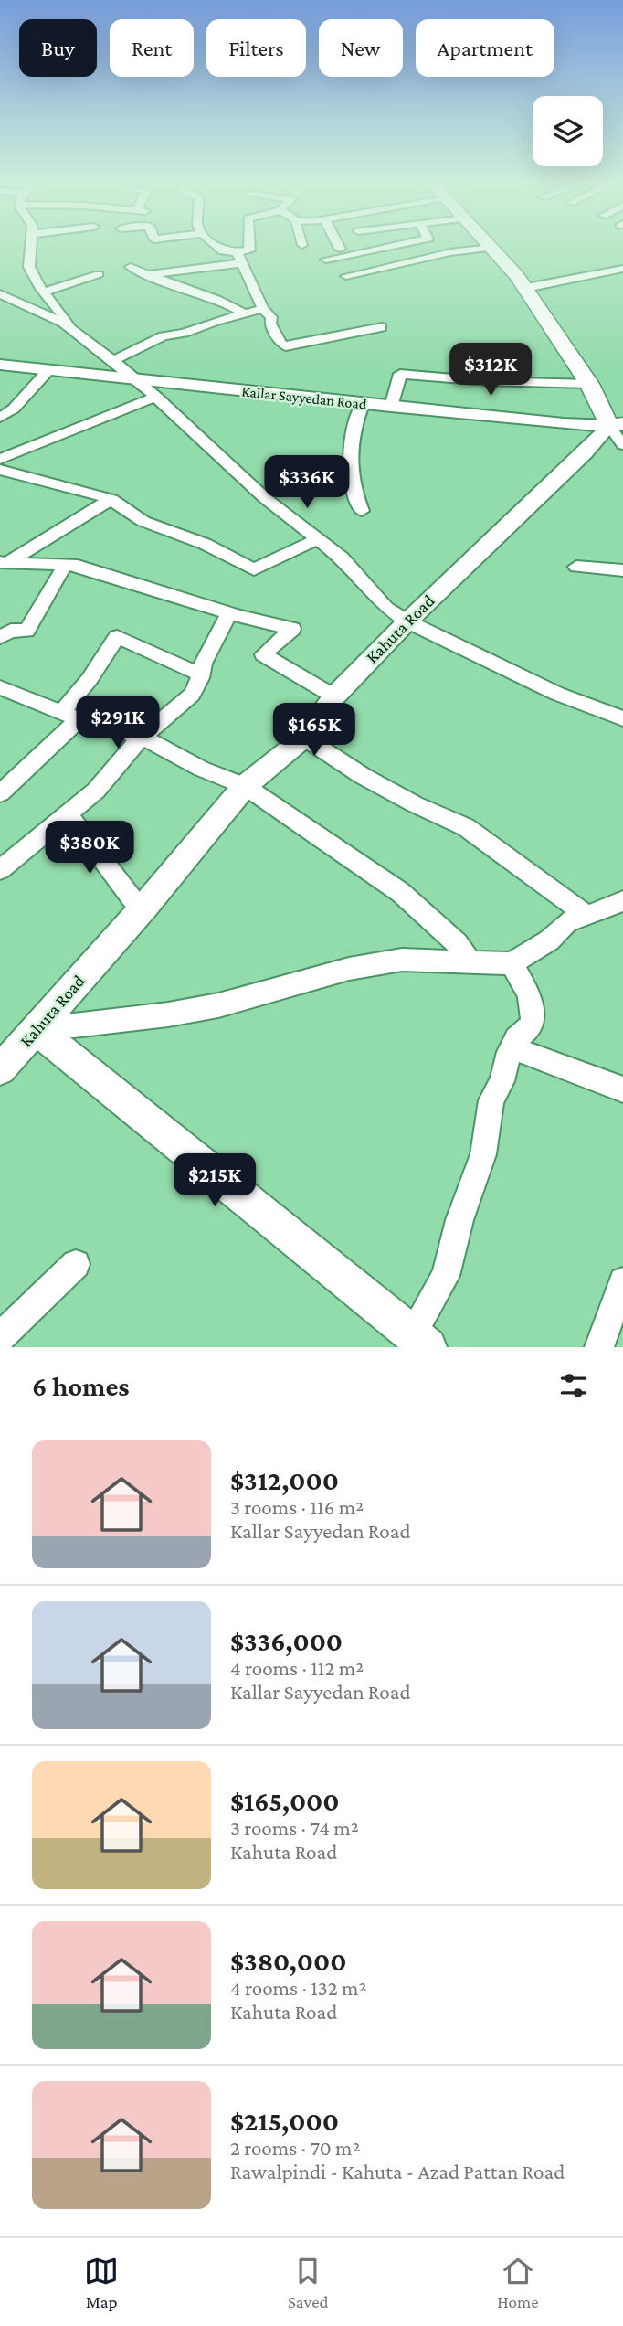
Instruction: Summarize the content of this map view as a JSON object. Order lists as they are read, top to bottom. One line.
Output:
{"streets":{"main road":["Kallar Sayyedan Road","Kahuta Road"]},"crossings":[["Kallar Sayyedan Road","Kahuta Road"]],"page":{"chip":["Buy","Rent","Filters","New","Apartment"],"price":["$312K","$336K","$291K","$165K","$380K","$215K"],"heading":"6 homes","list":[{"name":"$312,000","note":"3 rooms · 116 m² · Kallar Sayyedan Road"},{"name":"$336,000","note":"4 rooms · 112 m² · Kallar Sayyedan Road"},{"name":"$165,000","note":"3 rooms · 74 m² · Kahuta Road"},{"name":"$380,000","note":"4 rooms · 132 m² · Kahuta Road"},{"name":"$215,000","note":"2 rooms · 70 m² · Rawalpindi - Kahuta - Azad Pattan Road"}],"tabs":["Map","Saved","Home"]}}
